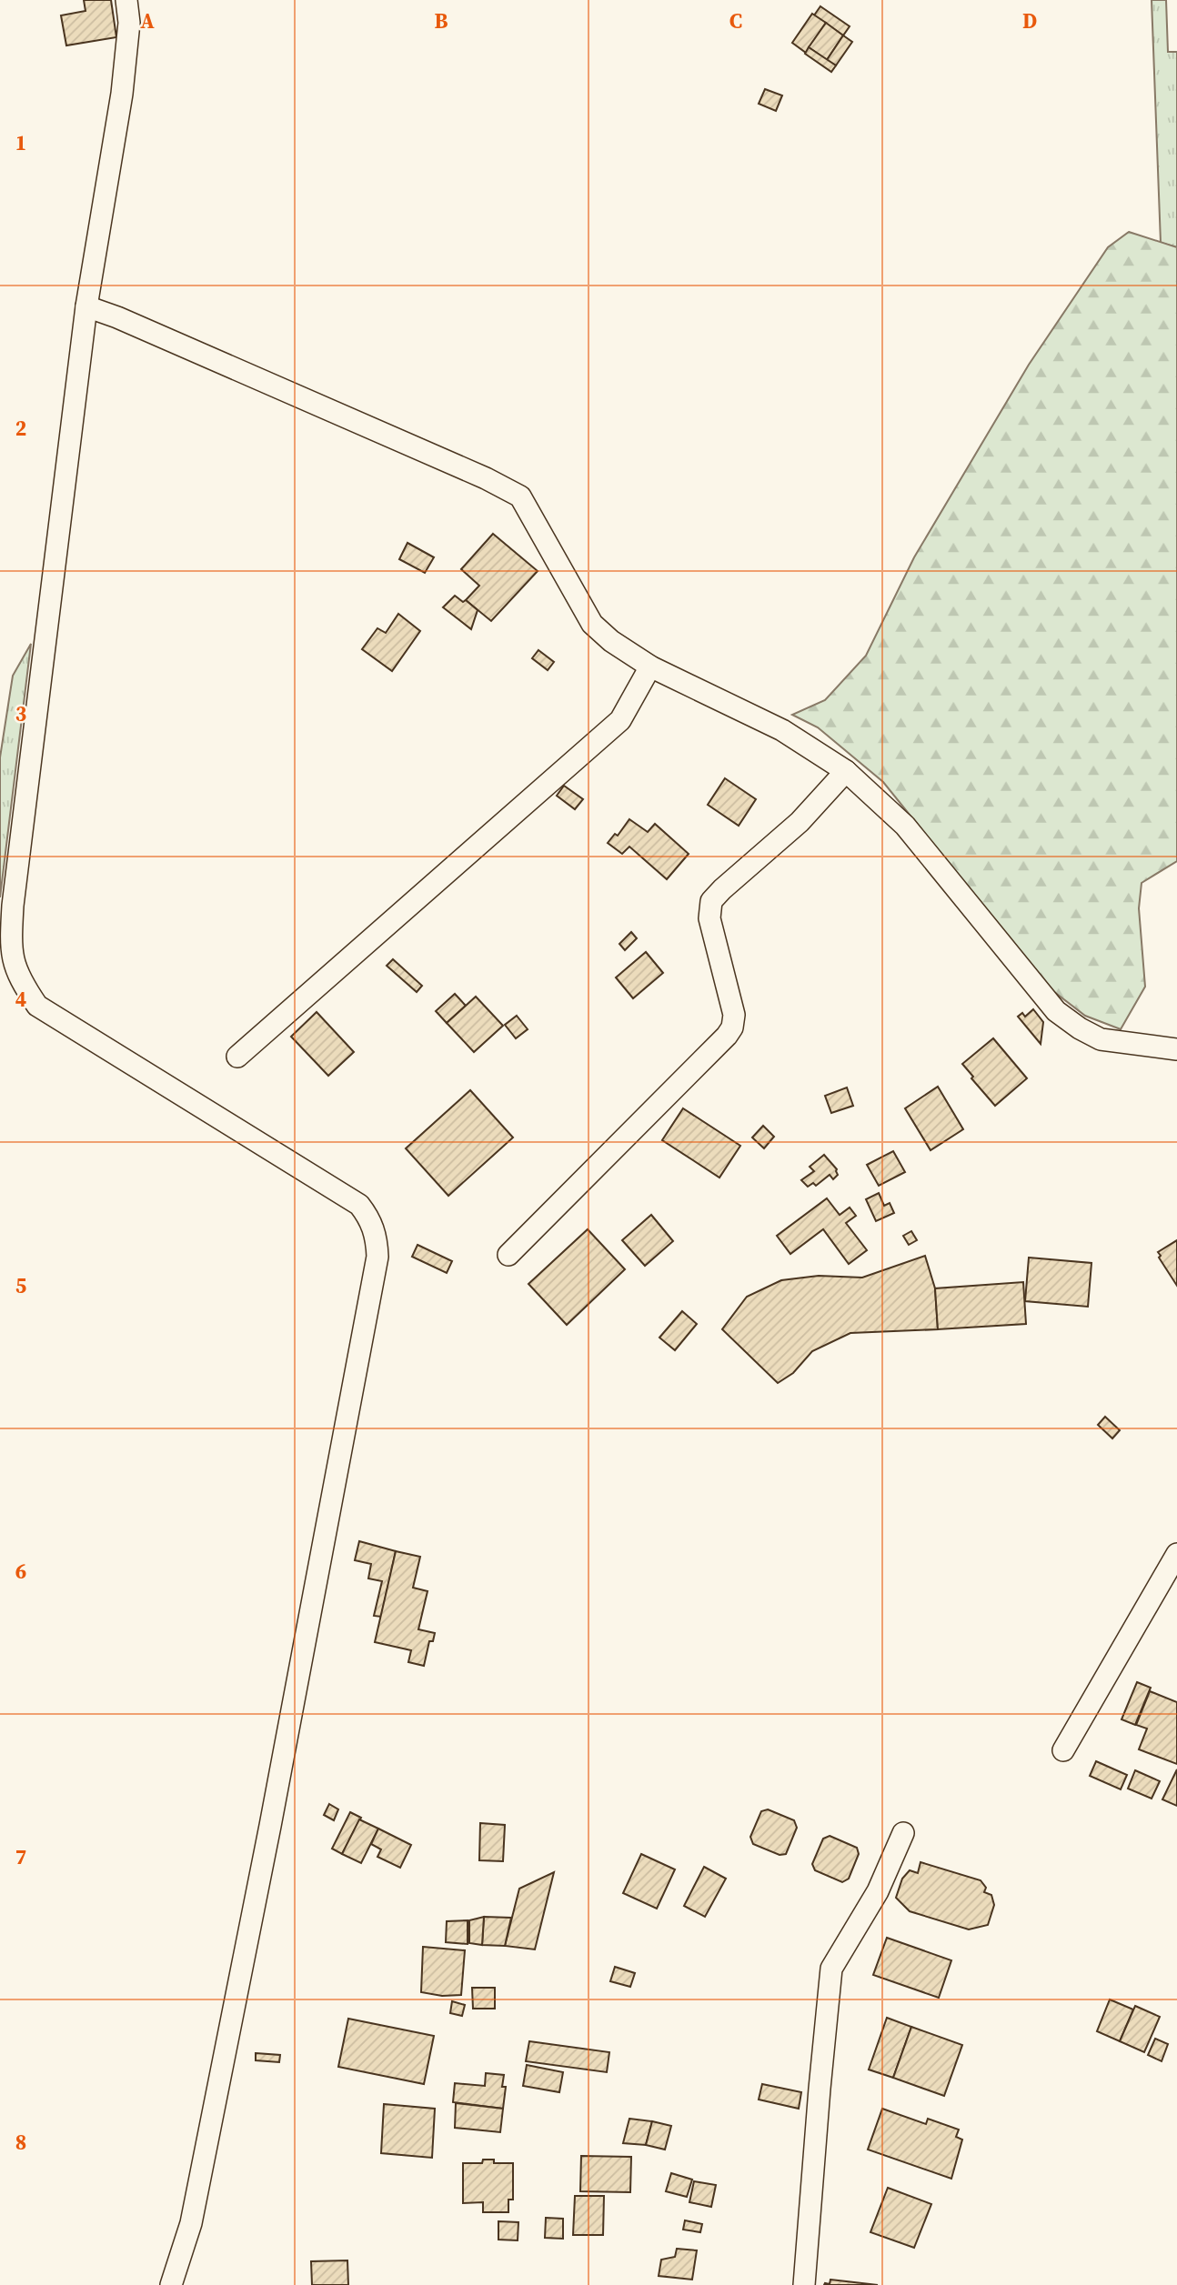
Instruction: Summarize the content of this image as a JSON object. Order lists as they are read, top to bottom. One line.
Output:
{"grid":{"columns":["A","B","C","D"],"rows":["1","2","3","4","5","6","7","8"]}}
